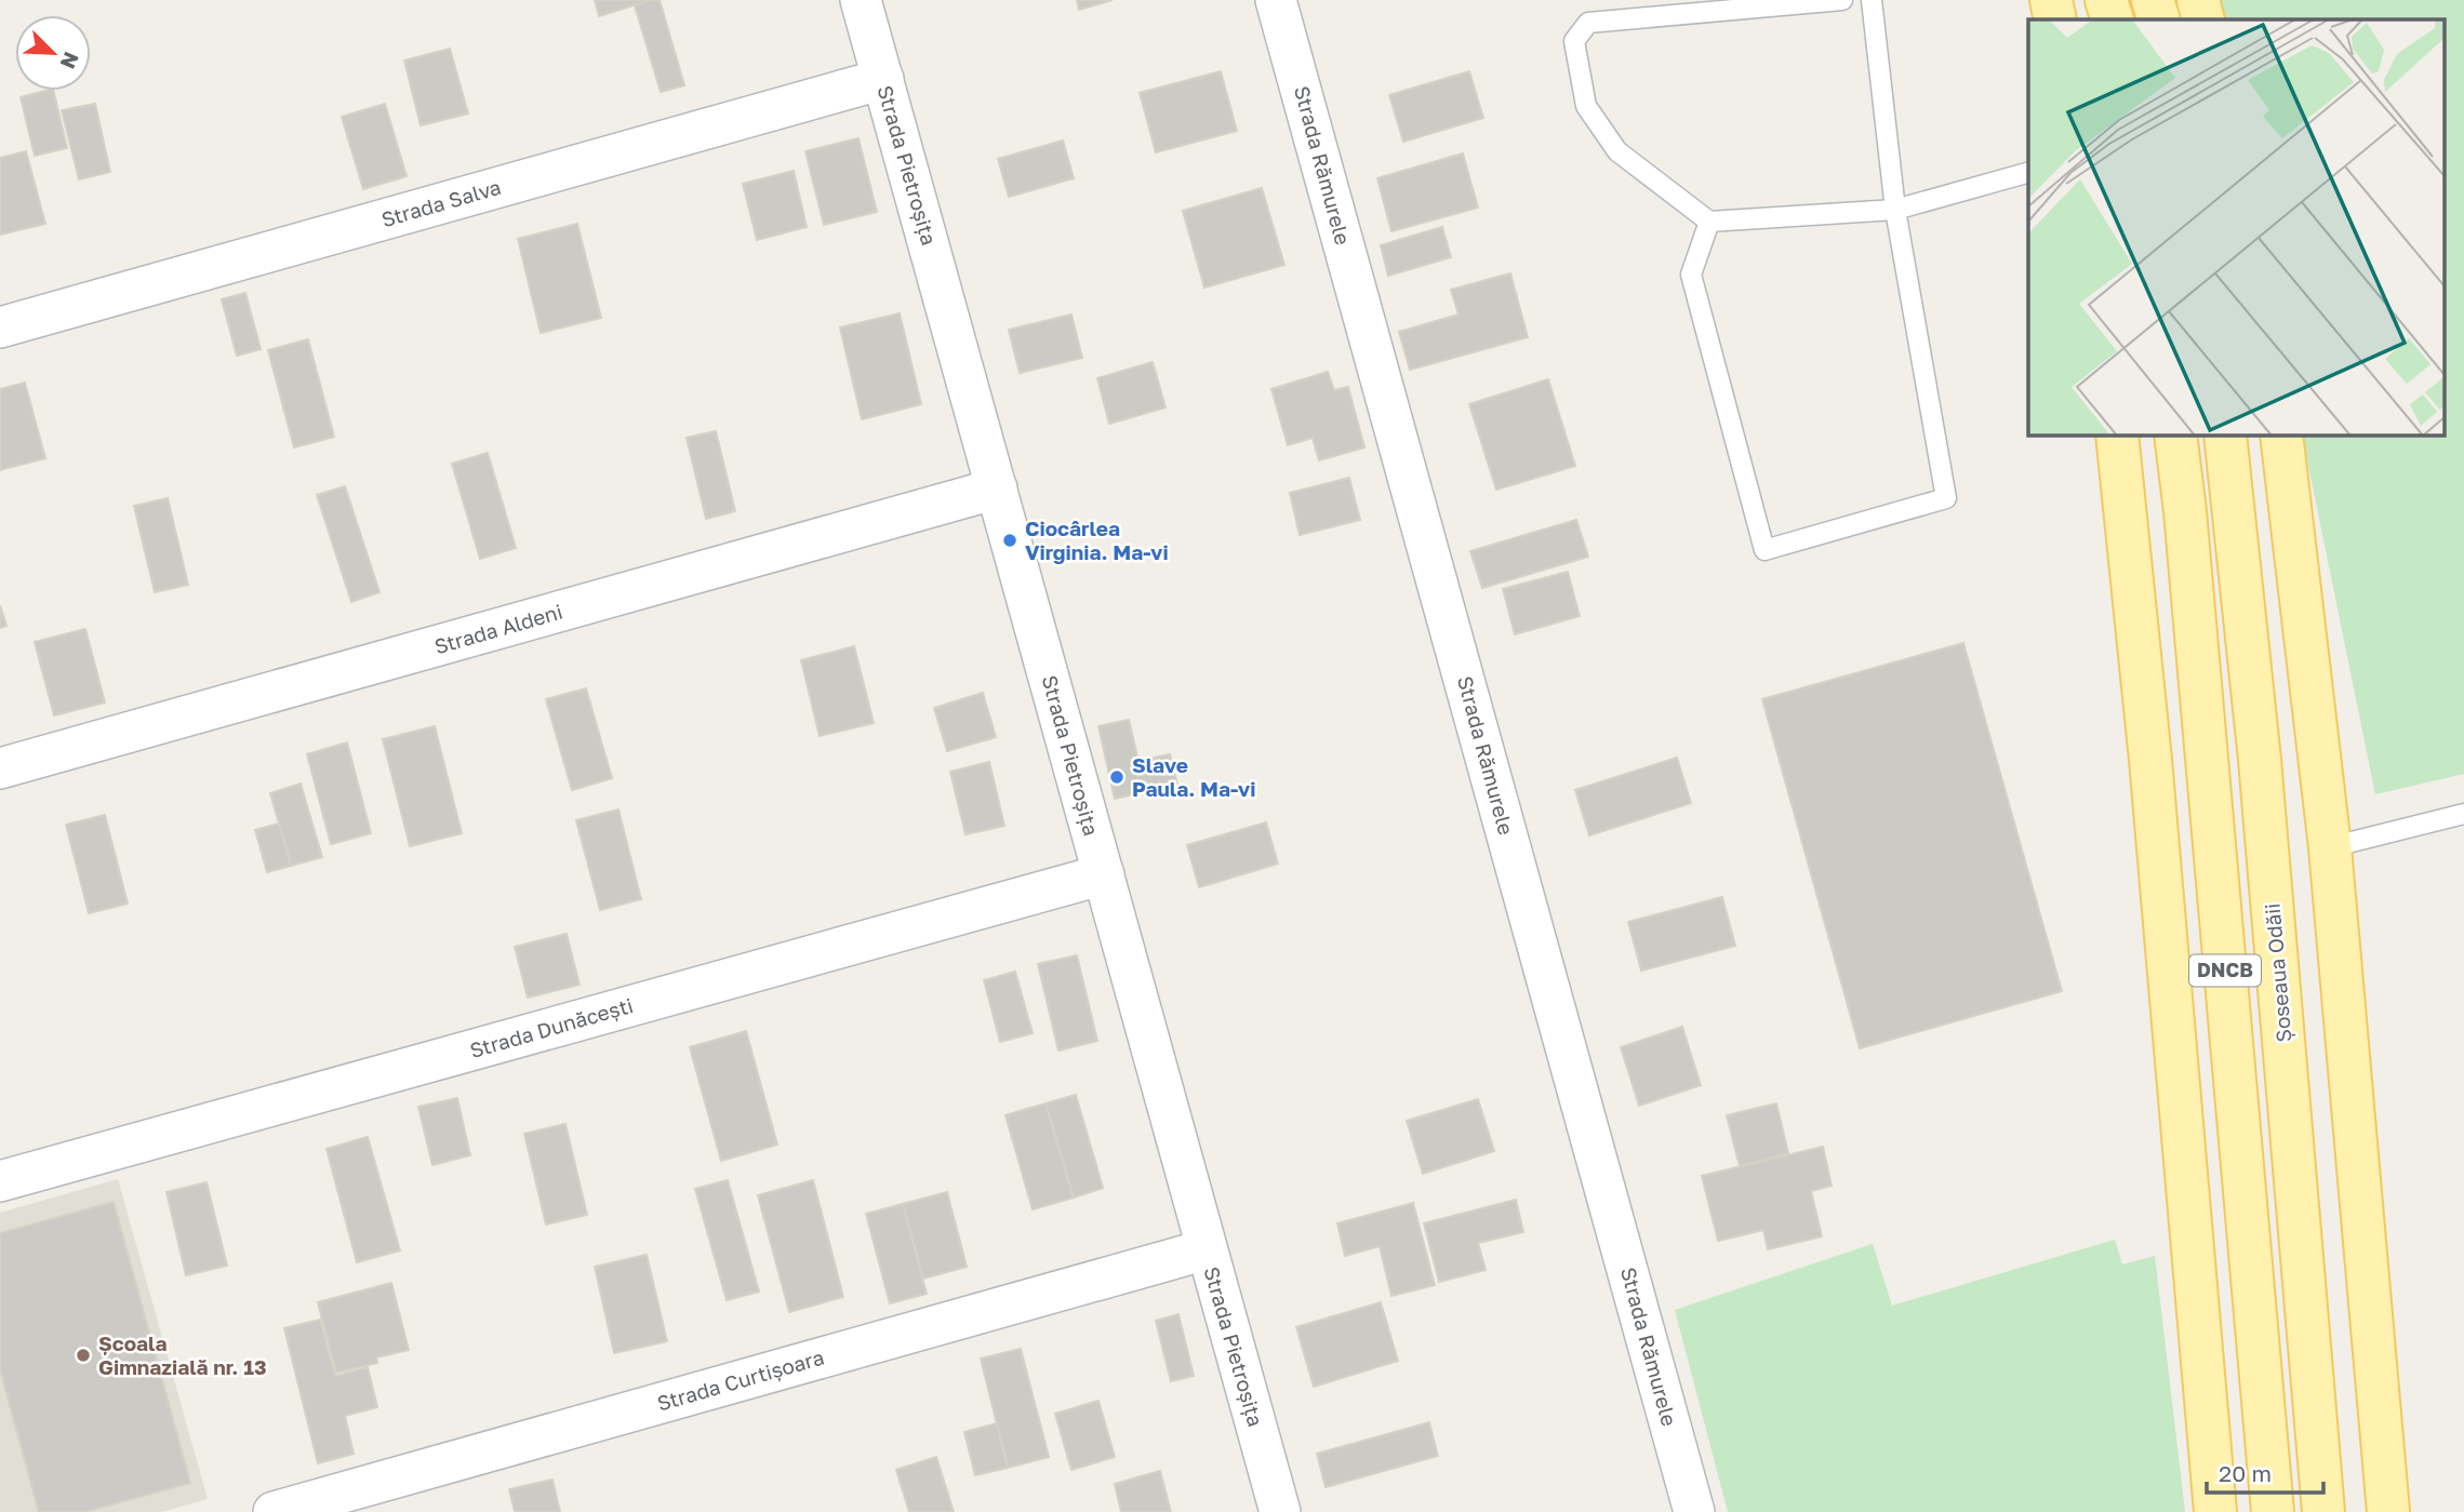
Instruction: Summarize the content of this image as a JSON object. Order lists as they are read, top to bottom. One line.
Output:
{"streets":{"main road":["DNCB","Șoseaua Odăii"],"street":["Strada Pietroșița","Strada Rămurele","Strada Salva","Strada Aldeni","Strada Dunăcești","Strada Curtișoara"]},"crossings":[["Strada Pietroșița","Strada Salva"],["Strada Pietroșița","Strada Aldeni"],["Strada Pietroșița","Strada Dunăcești"],["Strada Pietroșița","Strada Curtișoara"]],"places":["Ciocârlea Virginia. Ma-vi","Slave Paula. Ma-vi","Școala Gimnazială nr. 13"],"scale_bar":"20 m","north":"bottom right"}
